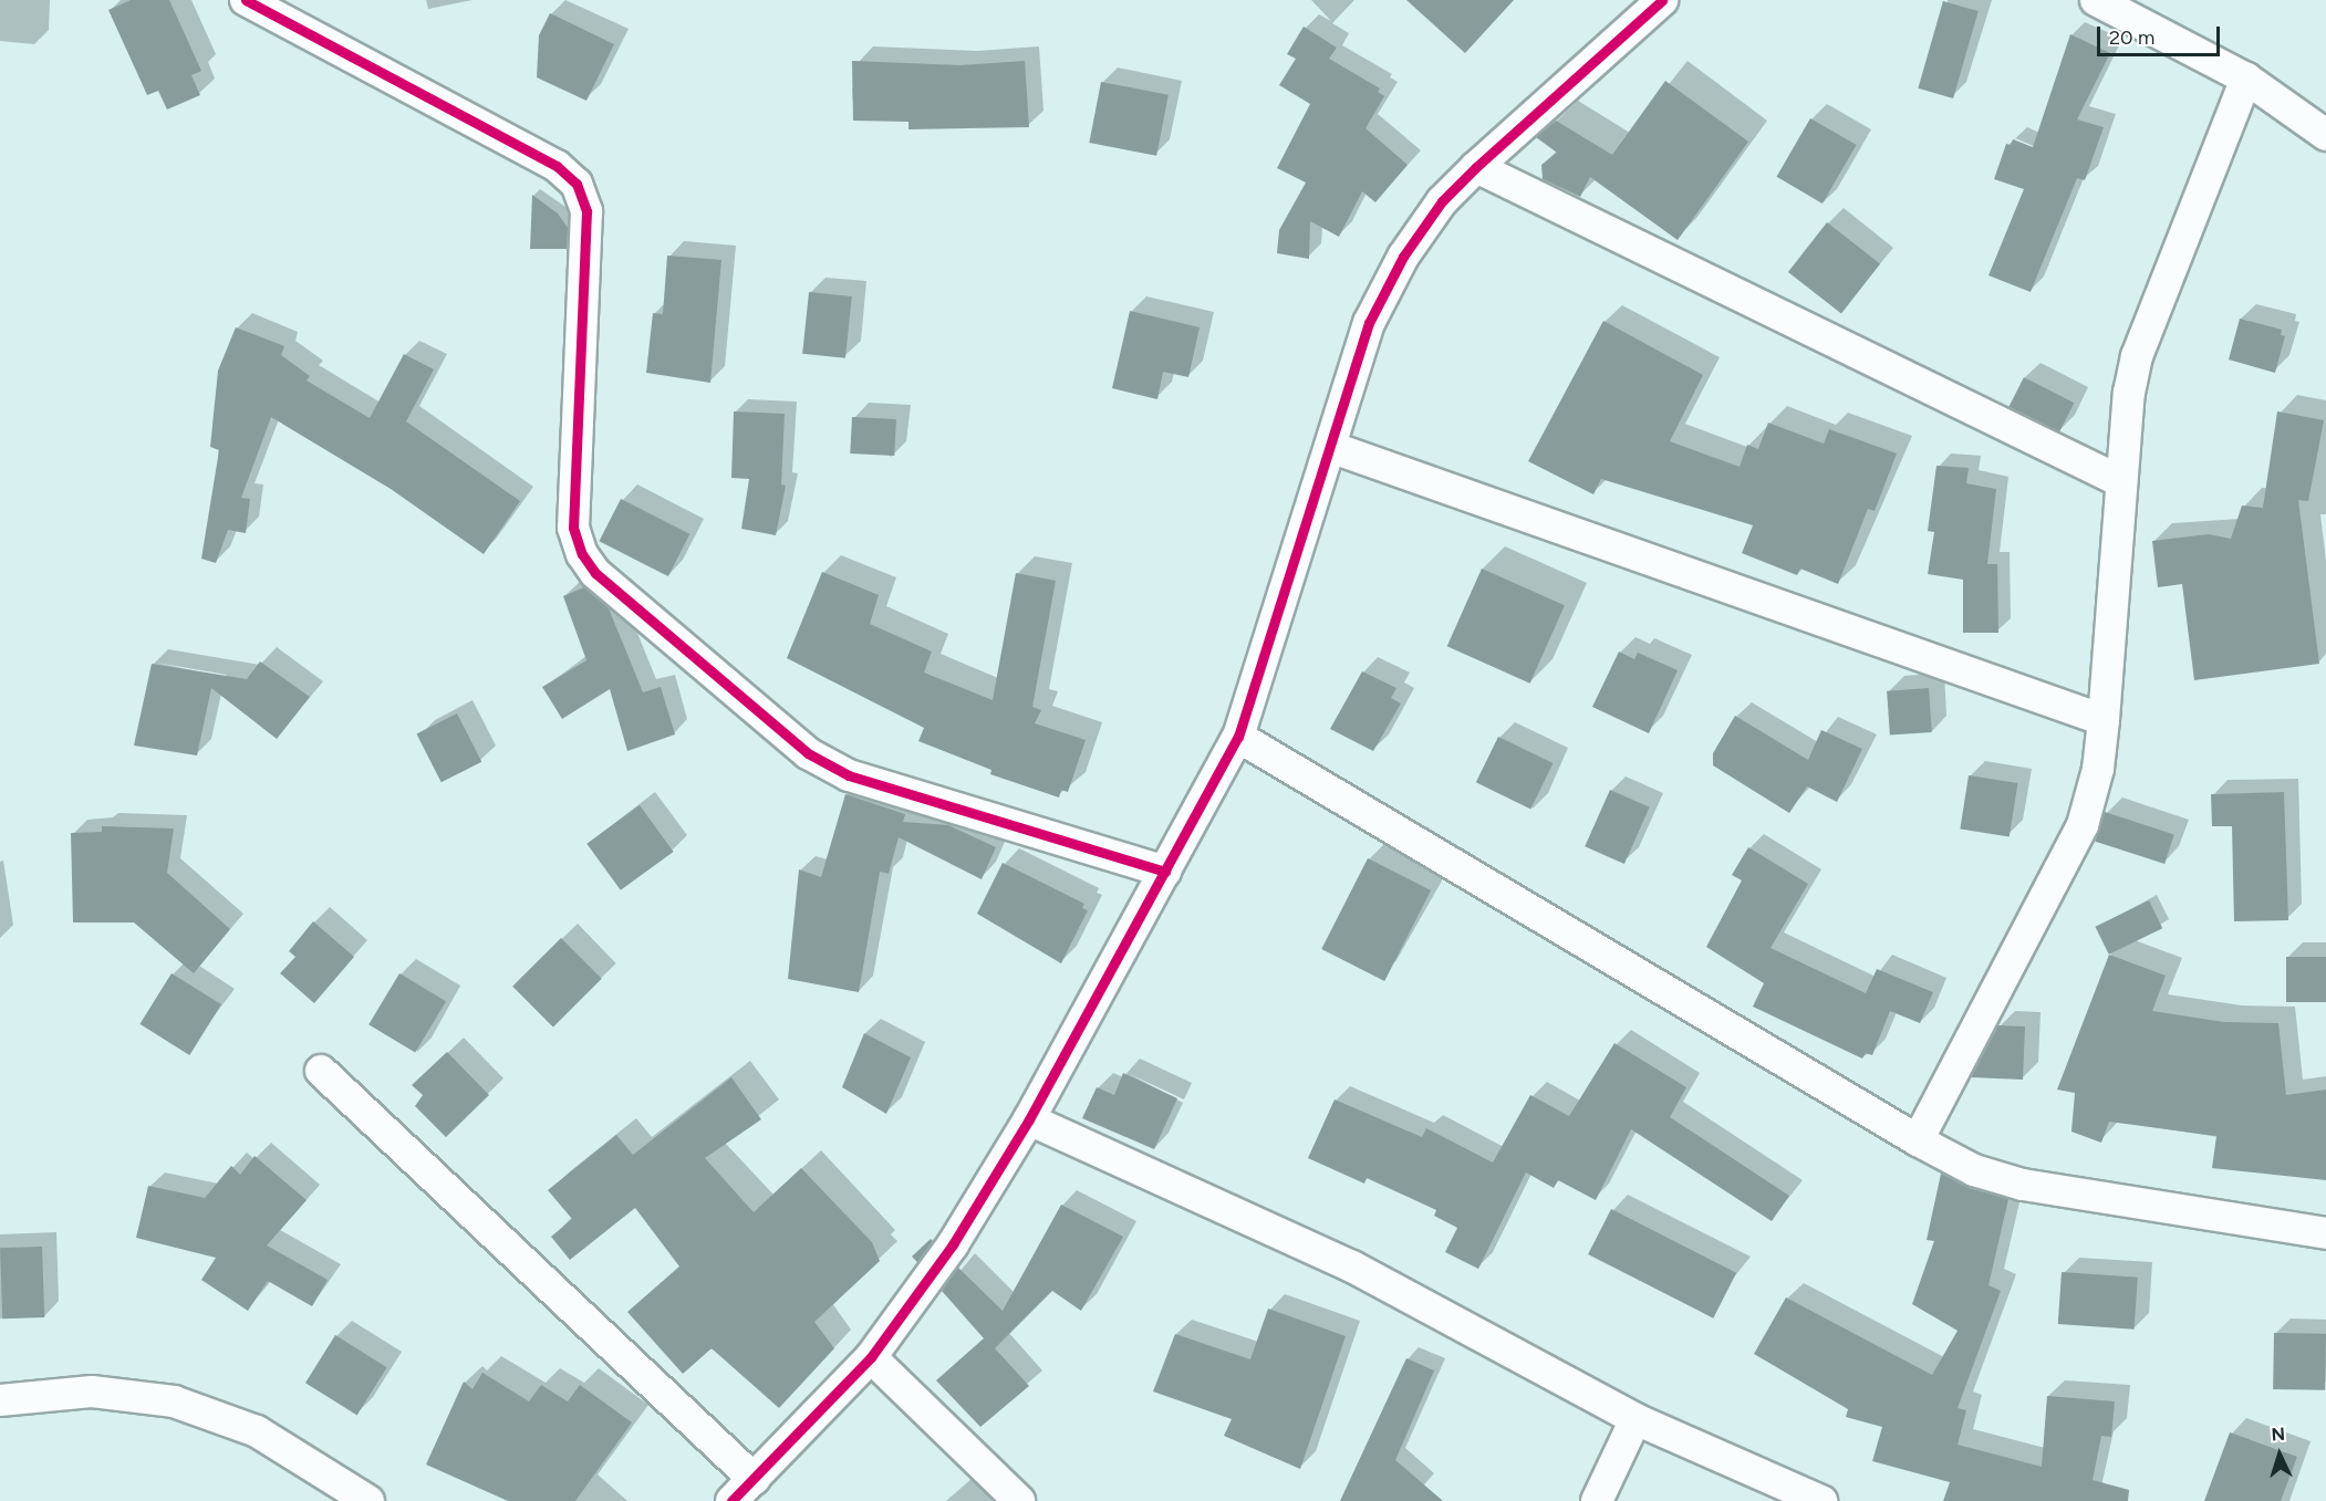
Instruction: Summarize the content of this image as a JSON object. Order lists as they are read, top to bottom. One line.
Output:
{"scale_bar":"20 m","north":"top"}
